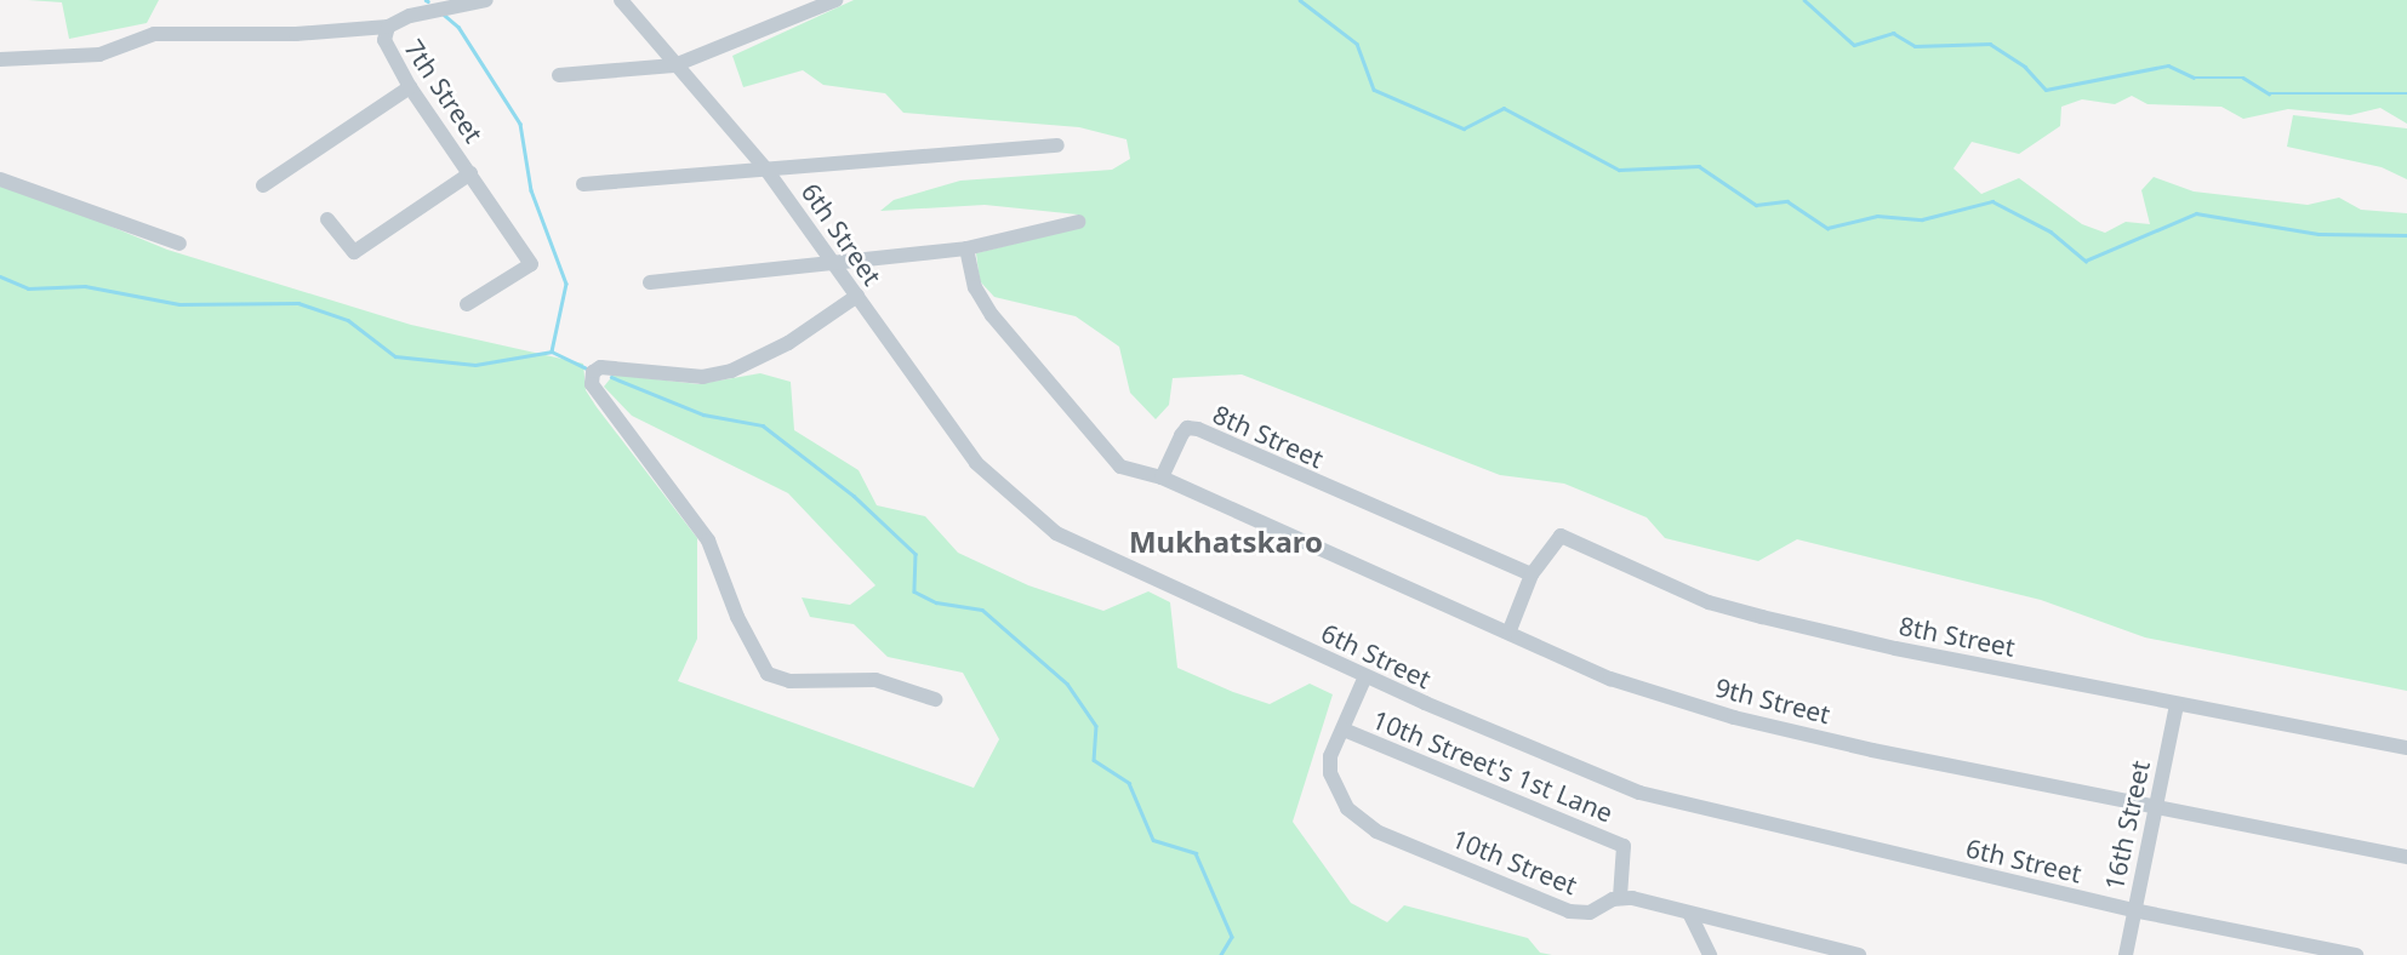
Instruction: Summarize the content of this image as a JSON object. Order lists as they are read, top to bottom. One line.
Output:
{"streets":{"street":["7th Street","6th Street","8th Street","9th Street","10th Street's 1st Lane","16th Street","10th Street"]},"crossings":[["6th Street","16th Street"],["6th Street","10th Street"],["8th Street","9th Street"],["8th Street","16th Street"],["9th Street","16th Street"],["10th Street's 1st Lane","10th Street"]],"districts":["Mukhatskaro"]}
